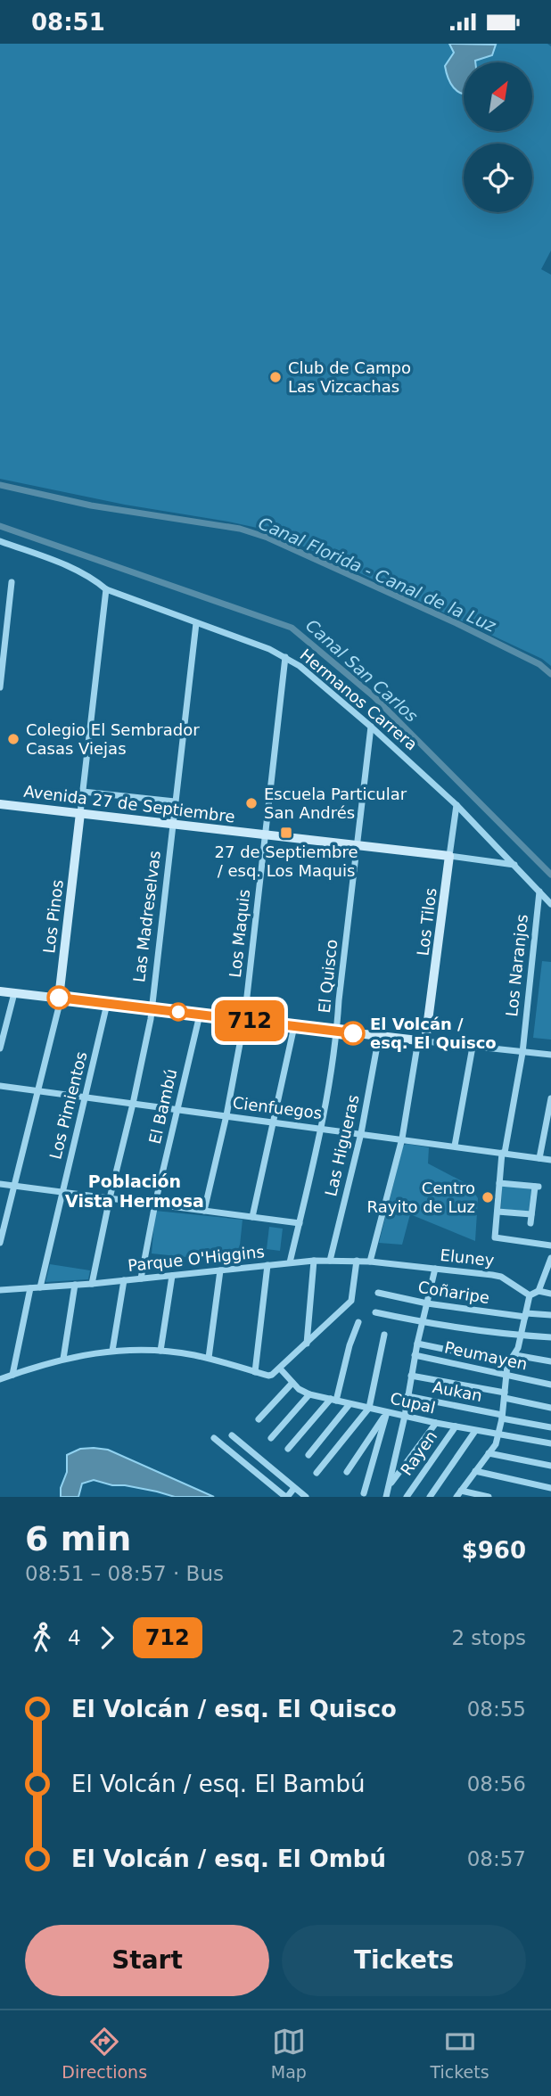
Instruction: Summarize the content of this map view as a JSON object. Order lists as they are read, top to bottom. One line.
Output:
{"streets":{"street":["Hermanos Carrera","Avenida 27 de Septiembre","Los Pinos","Las Madreselvas","Los Tilos","Los Maquis","Los Naranjos","El Quisco","Los Pimientos","El Bambú","Cienfuegos","Las Higueras","Eluney","Parque O'Higgins","Coñaripe","Peumayen","Aukan","Cupal","Rayen"]},"crossings":[["Hermanos Carrera","Avenida 27 de Septiembre"],["Hermanos Carrera","Los Pinos"],["Hermanos Carrera","Las Madreselvas"],["Hermanos Carrera","Los Tilos"],["Hermanos Carrera","Los Maquis"],["Hermanos Carrera","Los Naranjos"],["Hermanos Carrera","El Quisco"],["Avenida 27 de Septiembre","Los Pinos"],["Avenida 27 de Septiembre","Las Madreselvas"],["Avenida 27 de Septiembre","Los Tilos"],["Avenida 27 de Septiembre","Los Maquis"],["Avenida 27 de Septiembre","El Quisco"],["Los Pinos","Cienfuegos"],["Las Madreselvas","Cienfuegos"],["Las Madreselvas","Parque O'Higgins"],["Los Tilos","Cienfuegos"],["Los Tilos","Parque O'Higgins"],["Los Maquis","Cienfuegos"],["Los Naranjos","Cienfuegos"],["El Quisco","Cienfuegos"],["El Quisco","Parque O'Higgins"],["Los Pimientos","Cienfuegos"],["Los Pimientos","Parque O'Higgins"],["El Bambú","Cienfuegos"],["El Bambú","Parque O'Higgins"],["Cienfuegos","Las Higueras"],["Las Higueras","Parque O'Higgins"],["Eluney","Parque O'Higgins"],["Cupal","Rayen"]],"districts":["Población Vista Hermosa"],"water":["Canal Florida - Canal de la Luz","Canal San Carlos"],"places":{"other":["Club de Campo Las Vizcachas","Colegio El Sembrador Casas Viejas","Escuela Particular San Andrés","El Volcán / esq. El Quisco","Centro Rayito de Luz"],"transit":["27 de Septiembre / esq. Los Maquis"]},"lines":["bus line 712"],"north":"top right","page":{"status":"08:51","on_map":"712","heading":["6 min","08:51 – 08:57 · Bus","$960"],"legs":["4","712","2 stops"],"list":[{"name":"El Volcán / esq. El Quisco","value":"08:55"},{"name":"El Volcán / esq. El Bambú","value":"08:56"},{"name":"El Volcán / esq. El Ombú","value":"08:57"}],"buttons":["Start","Tickets"],"tabs":["Directions","Map","Tickets"]}}
